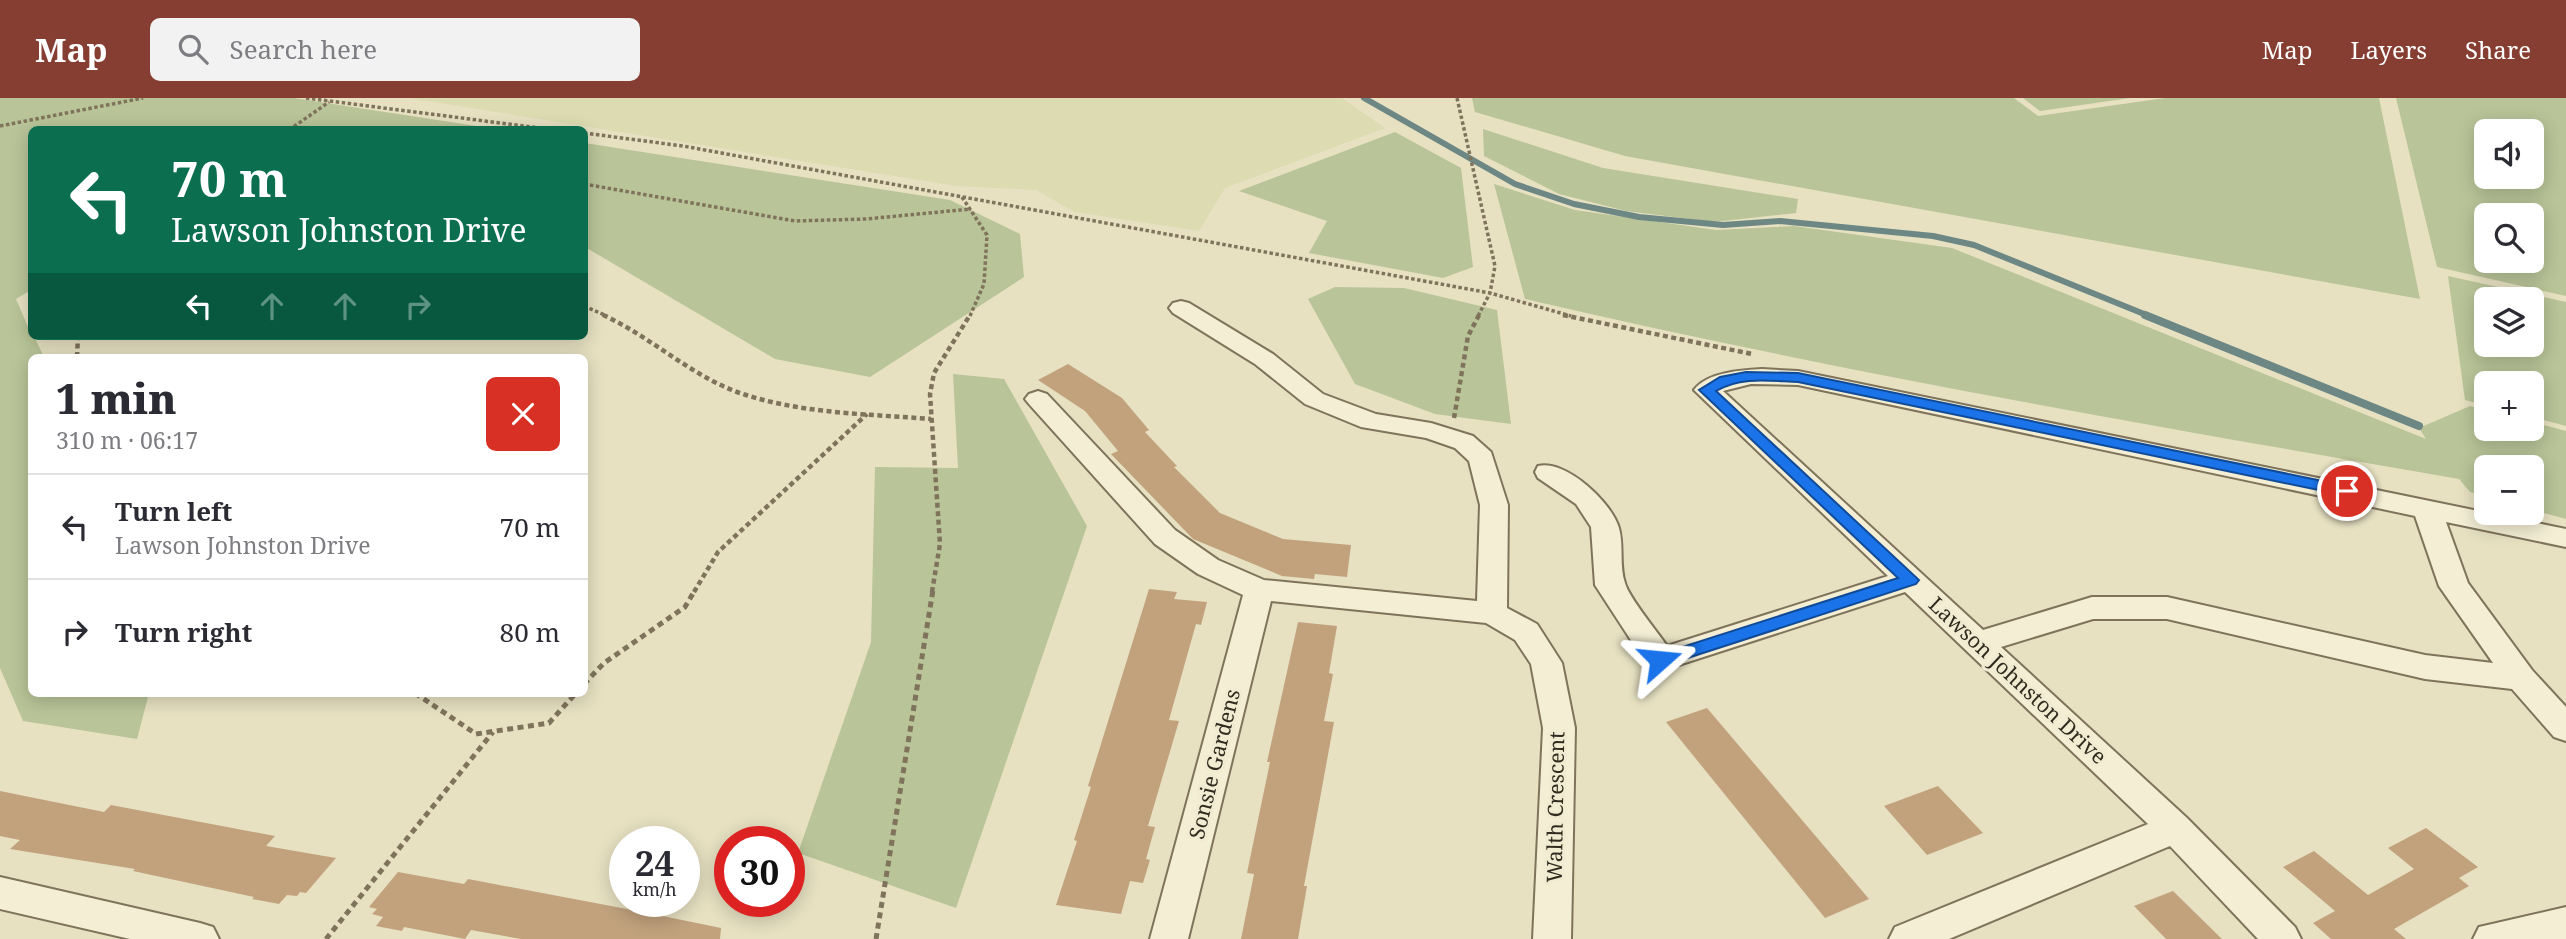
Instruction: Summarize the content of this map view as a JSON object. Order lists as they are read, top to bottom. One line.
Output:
{"streets":{"street":["Lawson Johnston Drive","Sonsie Gardens","Walth Crescent"]},"page":{"header":"Map","search":"Search here","nav":["Map","Layers","Share"],"map_buttons":["+","−"],"turn":["70 m","Lawson Johnston Drive"],"heading":["1 min","310 m · 06:17"],"list":[{"name":"Turn left","note":"Lawson Johnston Drive","value":"70 m"},{"name":"Turn right","value":"80 m"}],"speed":"24 km/h","limit":"30"}}
